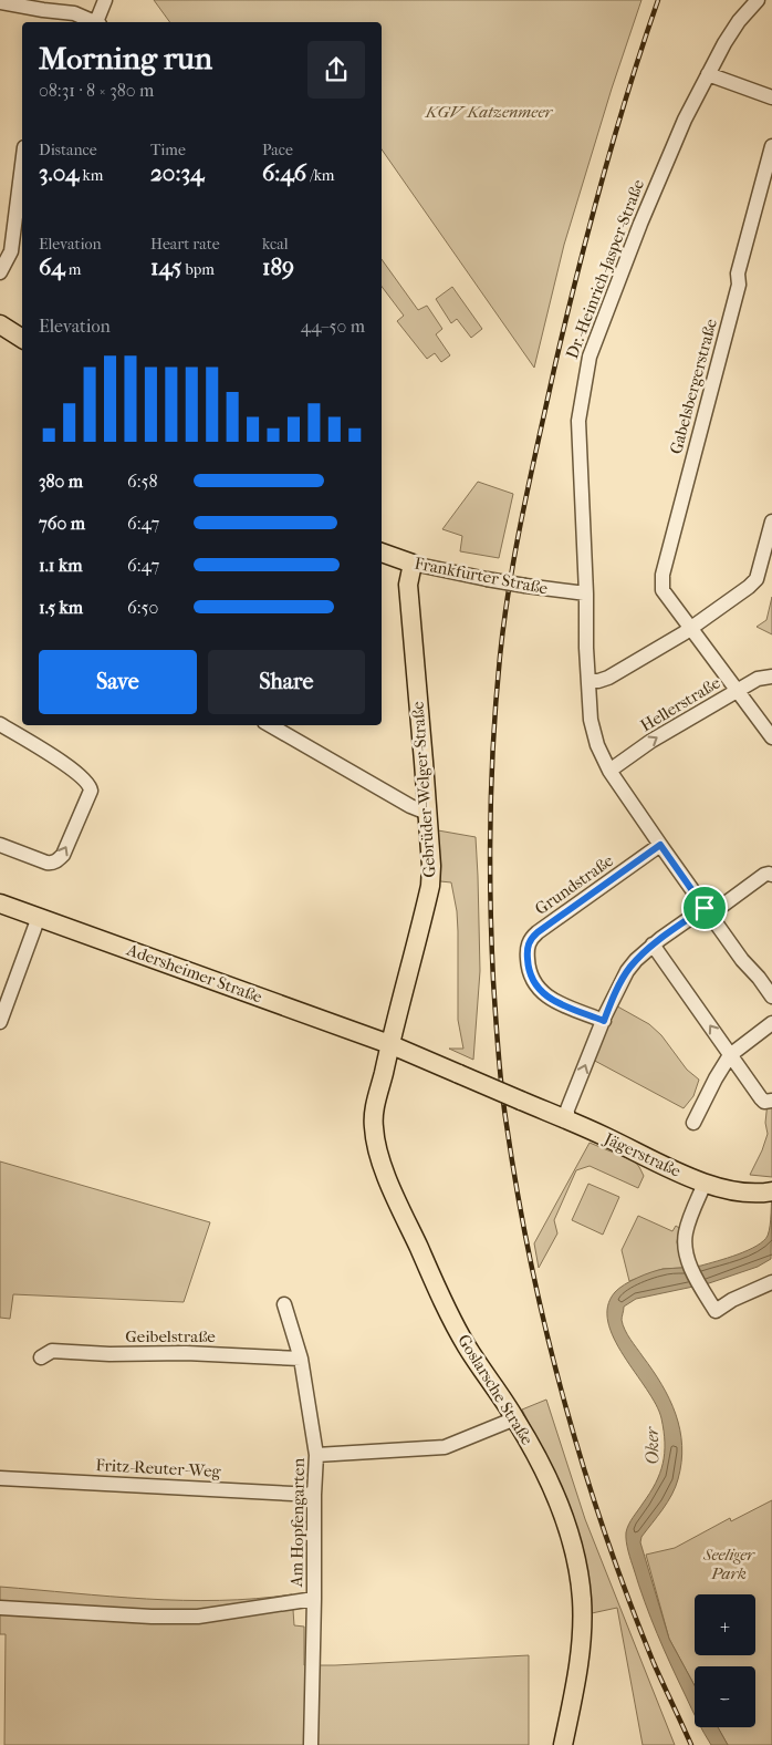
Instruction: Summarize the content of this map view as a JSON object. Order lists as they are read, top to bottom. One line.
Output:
{"streets":{"main road":["Frankfurter Straße","Gebrüder-Welger-Straße","Adersheimer Straße","Jägerstraße","Goslarsche Straße"],"street":["Dr.-Heinrich-Jasper-Straße","Gabelsbergerstraße","Hellerstraße","Grundstraße","Geibelstraße","Fritz-Reuter-Weg","Am Hopfengarten"]},"crossings":[["Dr.-Heinrich-Jasper-Straße","Frankfurter Straße"],["Dr.-Heinrich-Jasper-Straße","Hellerstraße"],["Dr.-Heinrich-Jasper-Straße","Grundstraße"],["Gabelsbergerstraße","Hellerstraße"],["Frankfurter Straße","Gebrüder-Welger-Straße"],["Gebrüder-Welger-Straße","Adersheimer Straße"],["Gebrüder-Welger-Straße","Jägerstraße"],["Gebrüder-Welger-Straße","Goslarsche Straße"],["Adersheimer Straße","Jägerstraße"],["Adersheimer Straße","Goslarsche Straße"],["Jägerstraße","Goslarsche Straße"],["Geibelstraße","Am Hopfengarten"],["Fritz-Reuter-Weg","Am Hopfengarten"]],"water":["Oker"],"parks":["KGV Katzenmeer","Seeliger Park"],"page":{"heading":["Morning run","08:31 · 8 × 380 m"],"stats":[["Distance","3.04 km"],["Time","20:34"],["Pace","6:46 /km"],["Elevation","64 m"],["Heart rate","145 bpm"],["kcal","189"]],"chart":["Elevation","44–50 m"],"list":[{"name":"380 m","note":"6:58"},{"name":"760 m","note":"6:47"},{"name":"1.1 km","note":"6:47"},{"name":"1.5 km","note":"6:50"}],"buttons":["Save","Share"],"map_buttons":["+","−"]}}
